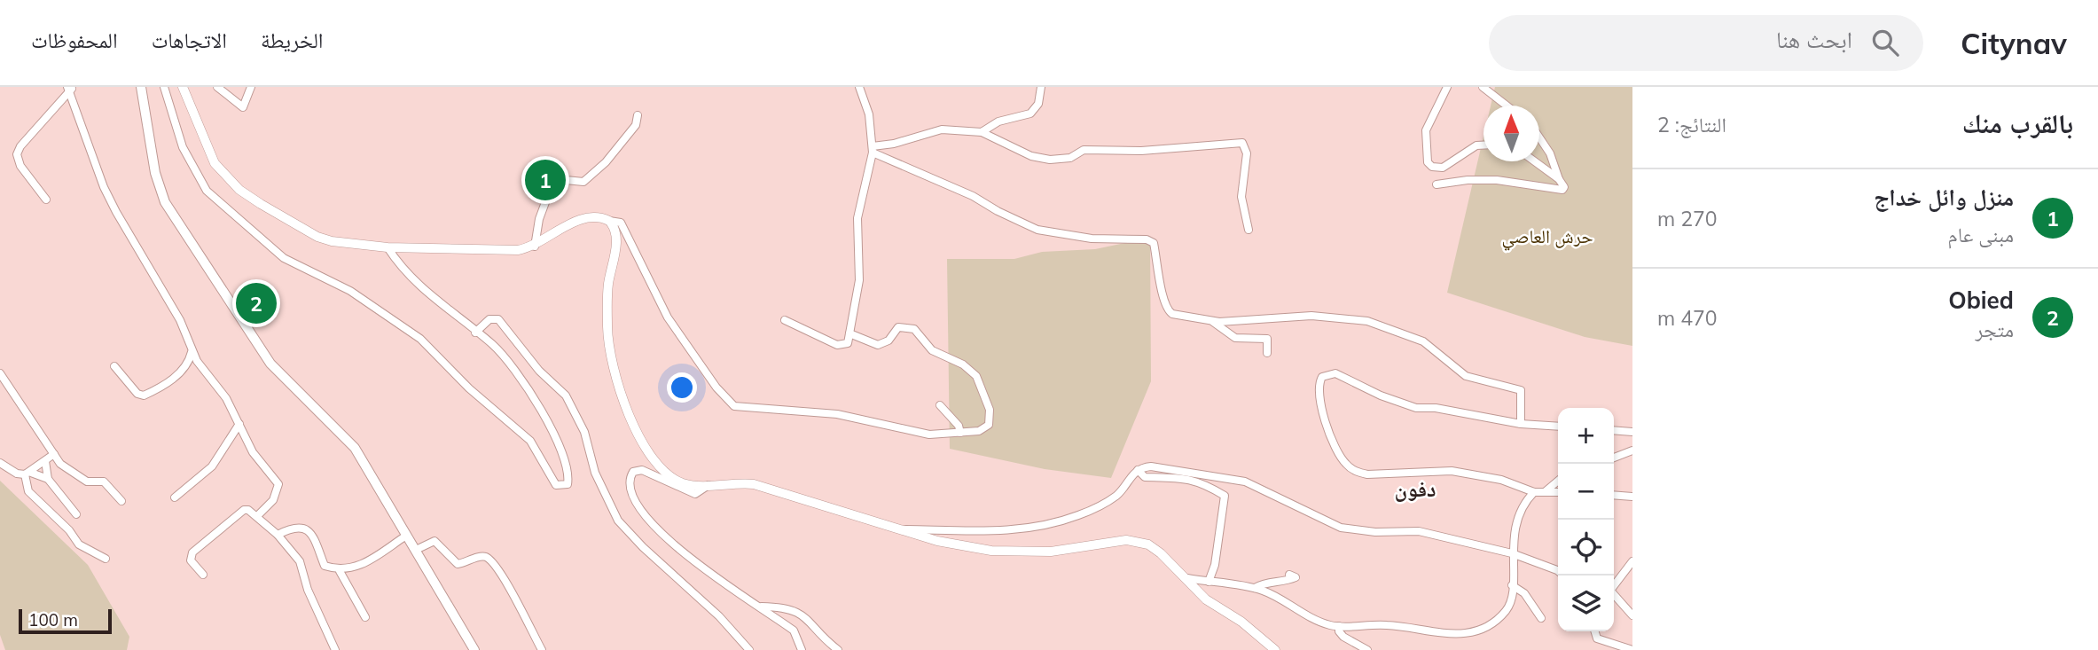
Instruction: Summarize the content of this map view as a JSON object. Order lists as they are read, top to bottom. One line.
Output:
{"districts":["دفون"],"parks":["حرش العاصي"],"scale_bar":"100 m","north":"top","page":{"header":"Citynav","search":"ابحث هنا","nav":["الخريطة","الاتجاهات","المحفوظات"],"heading":["بالقرب منك","النتائج: 2"],"pins":["1","2"],"list":[{"mark":"1","name":"منزل وائل خداج","note":"مبنى عام","value":"270 m"},{"mark":"2","name":"Obied","note":"متجر","value":"470 m"}],"map_buttons":["+","−"],"scale":"100 m"}}
